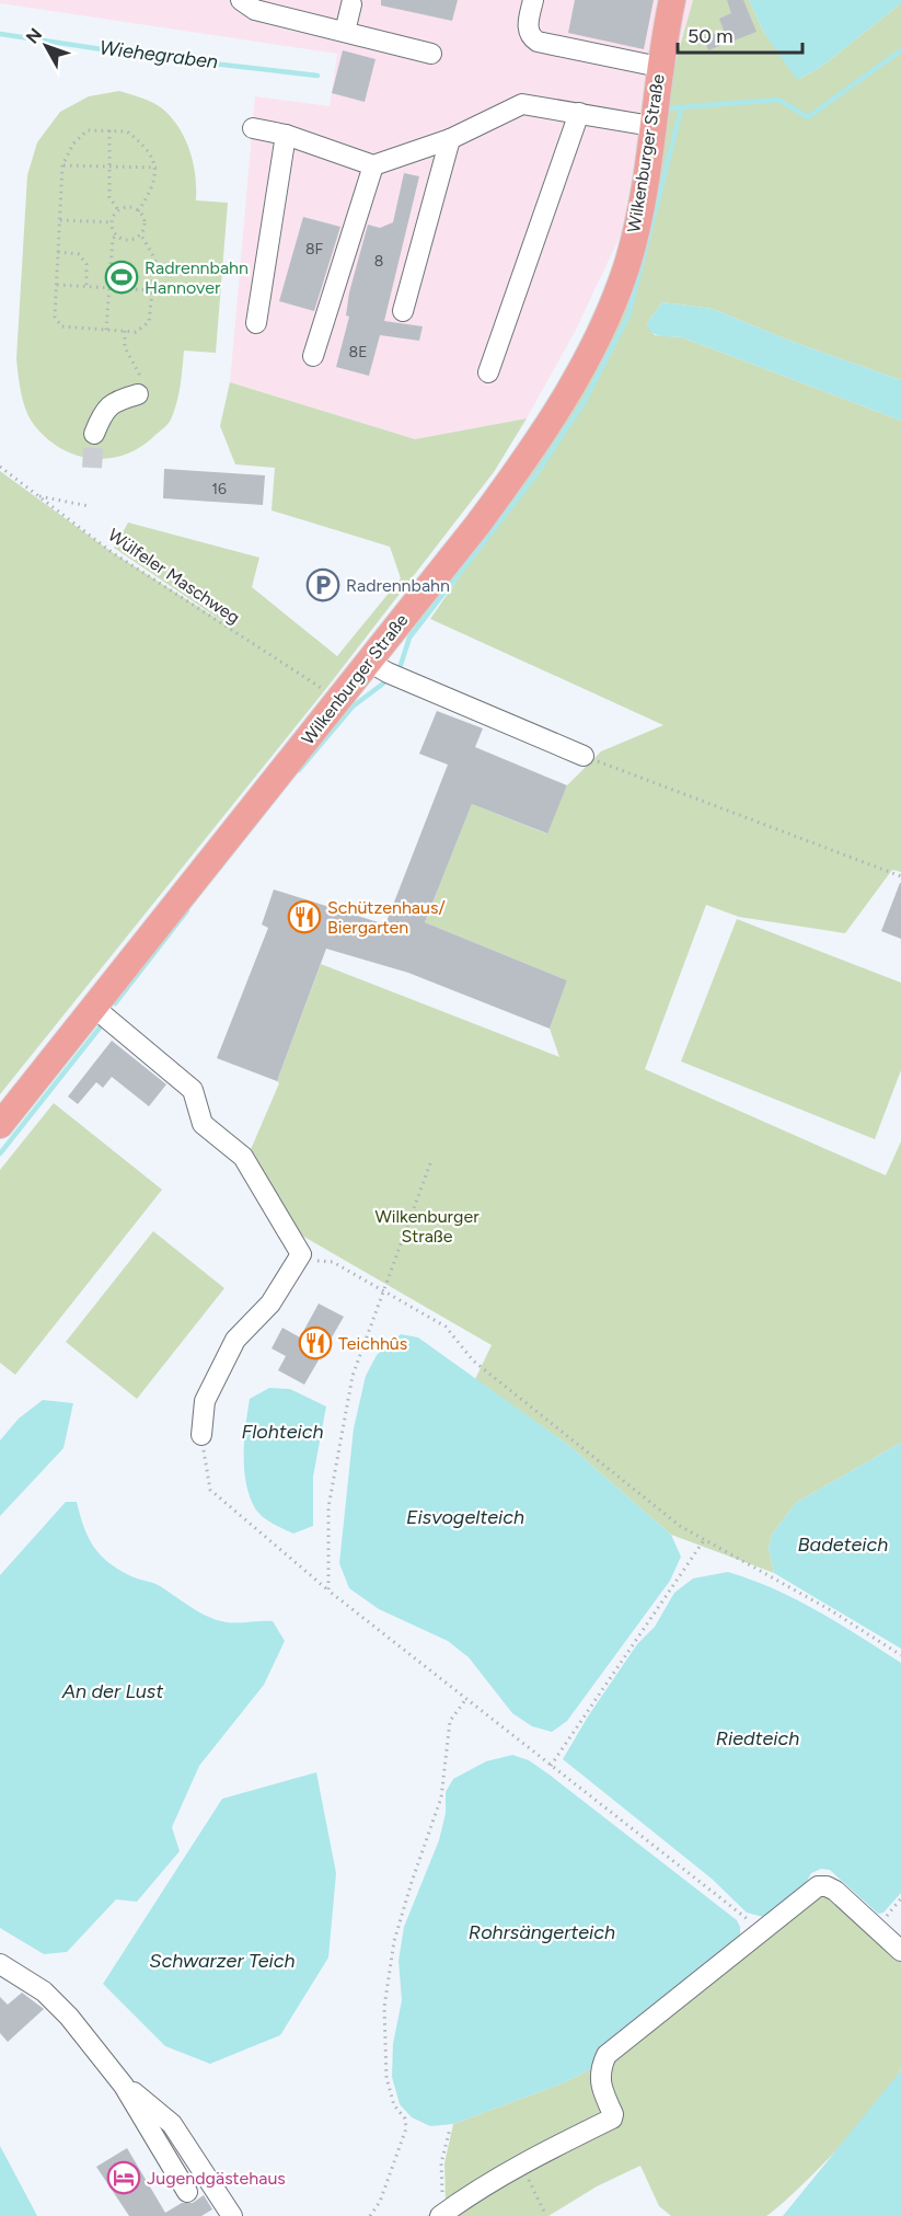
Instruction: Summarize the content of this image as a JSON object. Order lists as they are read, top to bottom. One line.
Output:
{"streets":{"main road":["Wilkenburger Straße"],"path":["Wülfeler Maschweg"]},"crossings":[["Wilkenburger Straße","Wülfeler Maschweg"]],"water":["Wiehegraben","Flohteich","Eisvogelteich","Badeteich","An der Lust","Riedteich","Rohrsängerteich","Schwarzer Teich"],"parks":["Wilkenburger Straße"],"places":{"sports":["Radrennbahn Hannover"],"parking":["Radrennbahn"],"restaurant":["Schützenhaus/ Biergarten","Teichhûs"],"hotel":["Jugendgästehaus"]},"house_numbers":["8F","8","8E","16"],"scale_bar":"50 m","north":"top left"}
